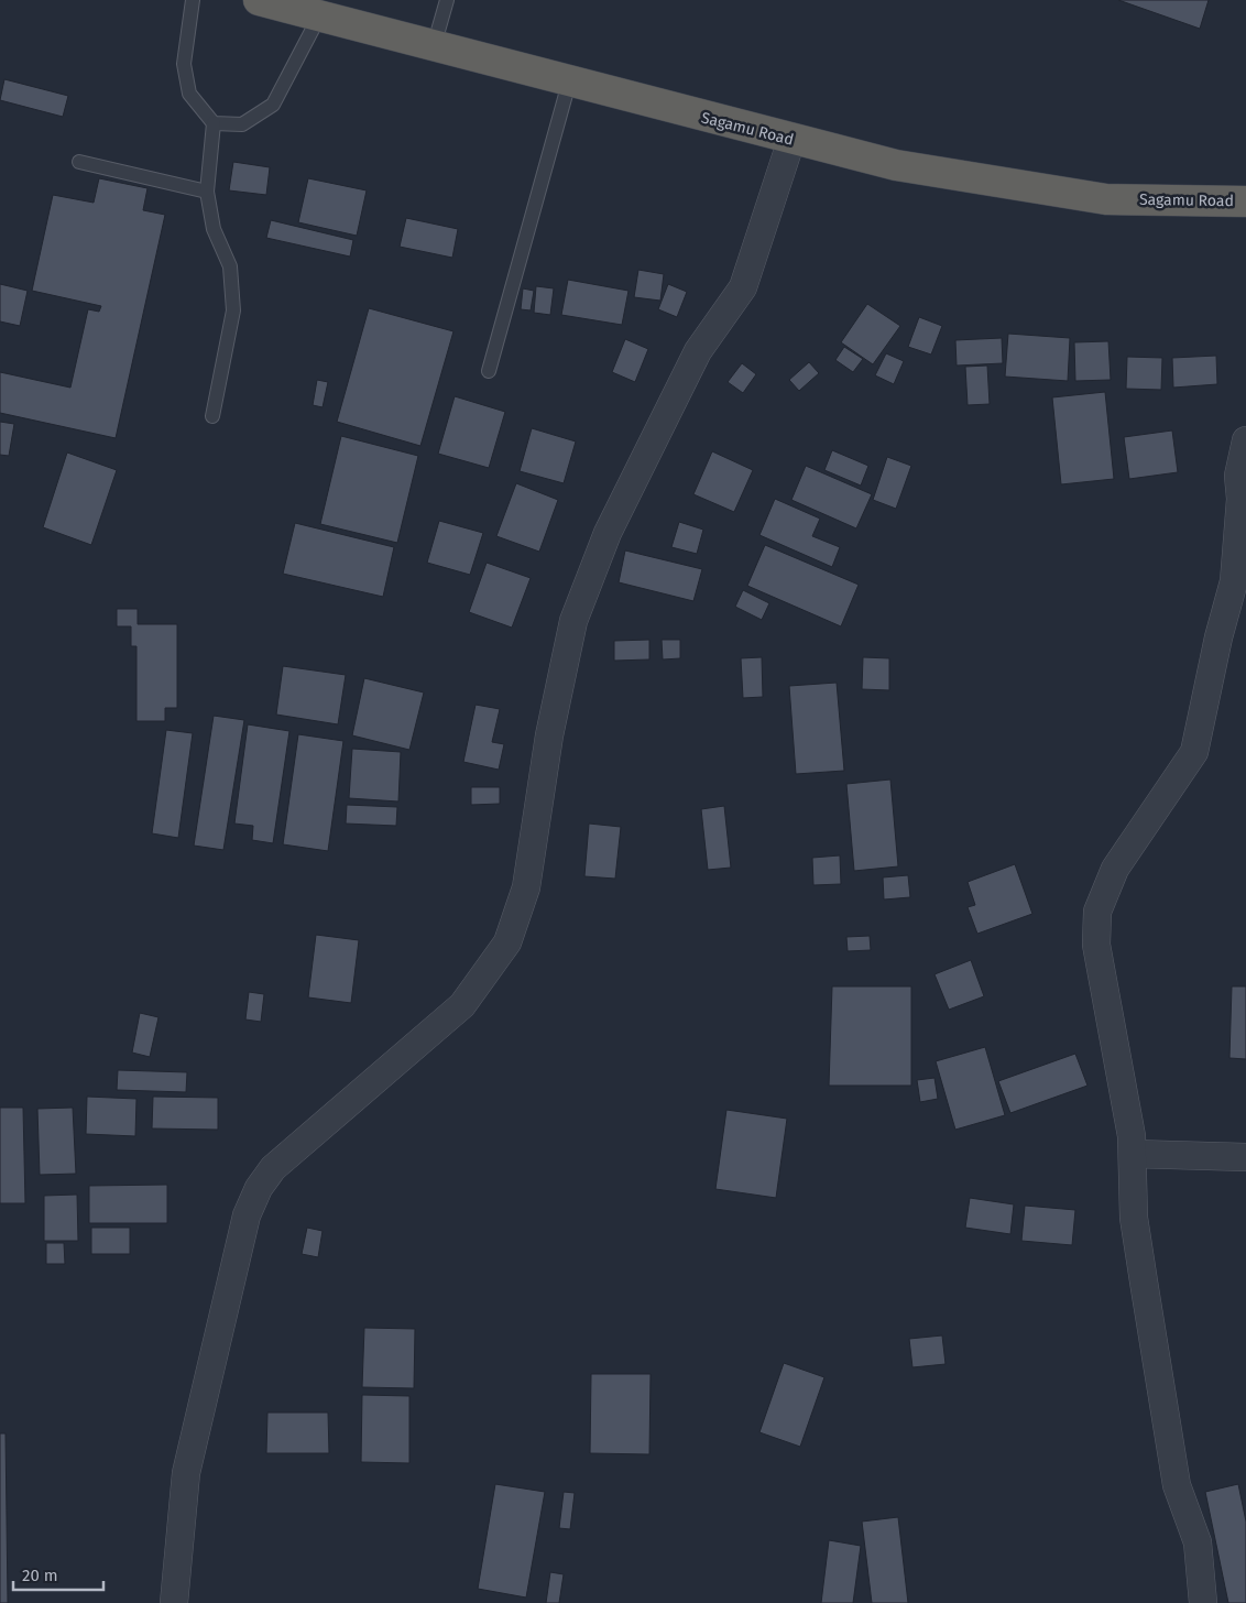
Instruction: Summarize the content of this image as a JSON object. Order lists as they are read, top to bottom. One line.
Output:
{"streets":{"highway":["Sagamu Road"]},"scale_bar":"20 m"}
